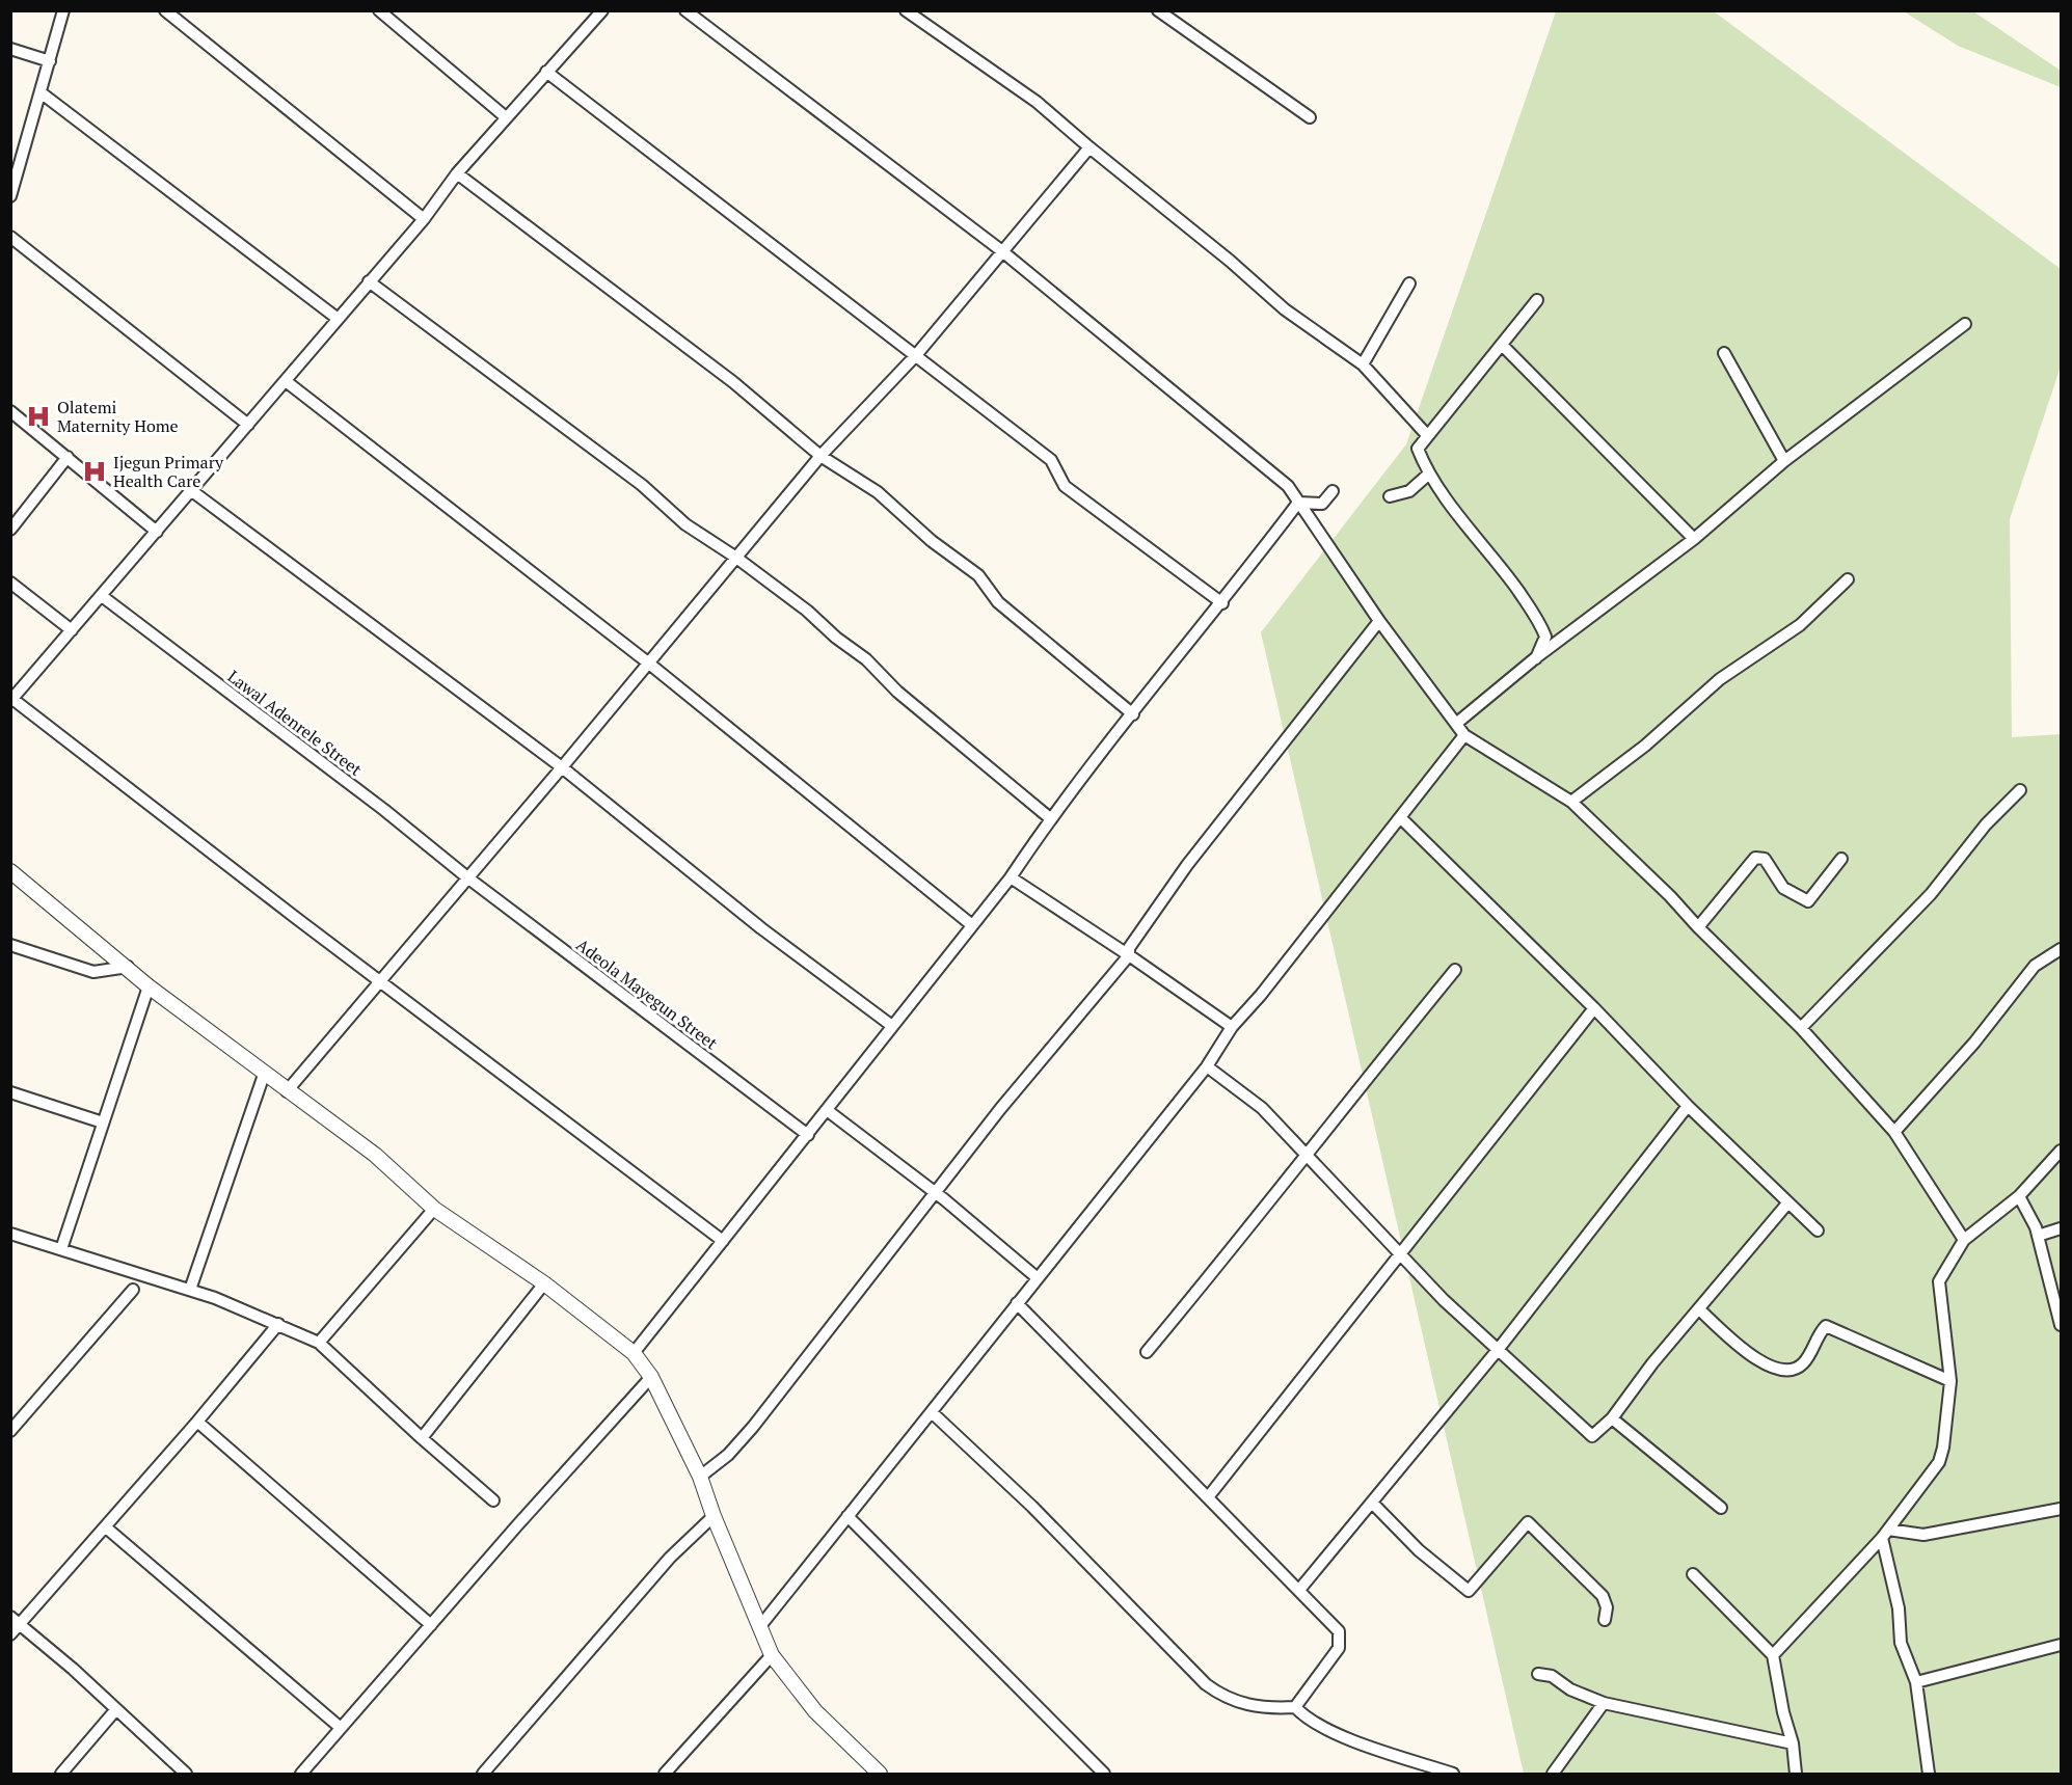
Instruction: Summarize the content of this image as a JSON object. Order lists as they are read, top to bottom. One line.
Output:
{"streets":{"street":["Lawal Adenrele Street","Adeola Mayegun Street"]},"crossings":[["Lawal Adenrele Street","Adeola Mayegun Street"]],"places":{"hospital":["Olatemi Maternity Home","Ijegun Primary Health Care"]}}
